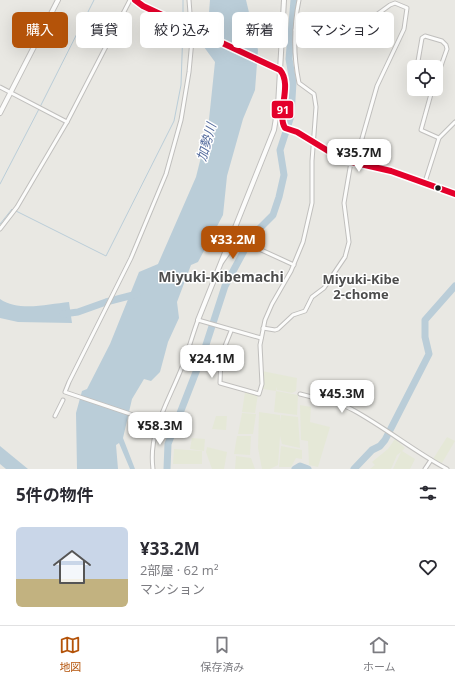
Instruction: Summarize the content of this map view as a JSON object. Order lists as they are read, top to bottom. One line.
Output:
{"districts":["Miyuki-Kibemachi","Miyuki-Kibe 2-chome"],"water":["加勢川"],"lines":["transit line 91"],"page":{"chip":["購入","賃貸","絞り込み","新着","マンション"],"price":["¥35.7M","¥33.2M","¥24.1M","¥45.3M","¥58.3M"],"heading":"5件の物件","list":[{"name":"¥33.2M","note":"2部屋 · 62 m² · マンション"}],"tabs":["地図","保存済み","ホーム"]}}
